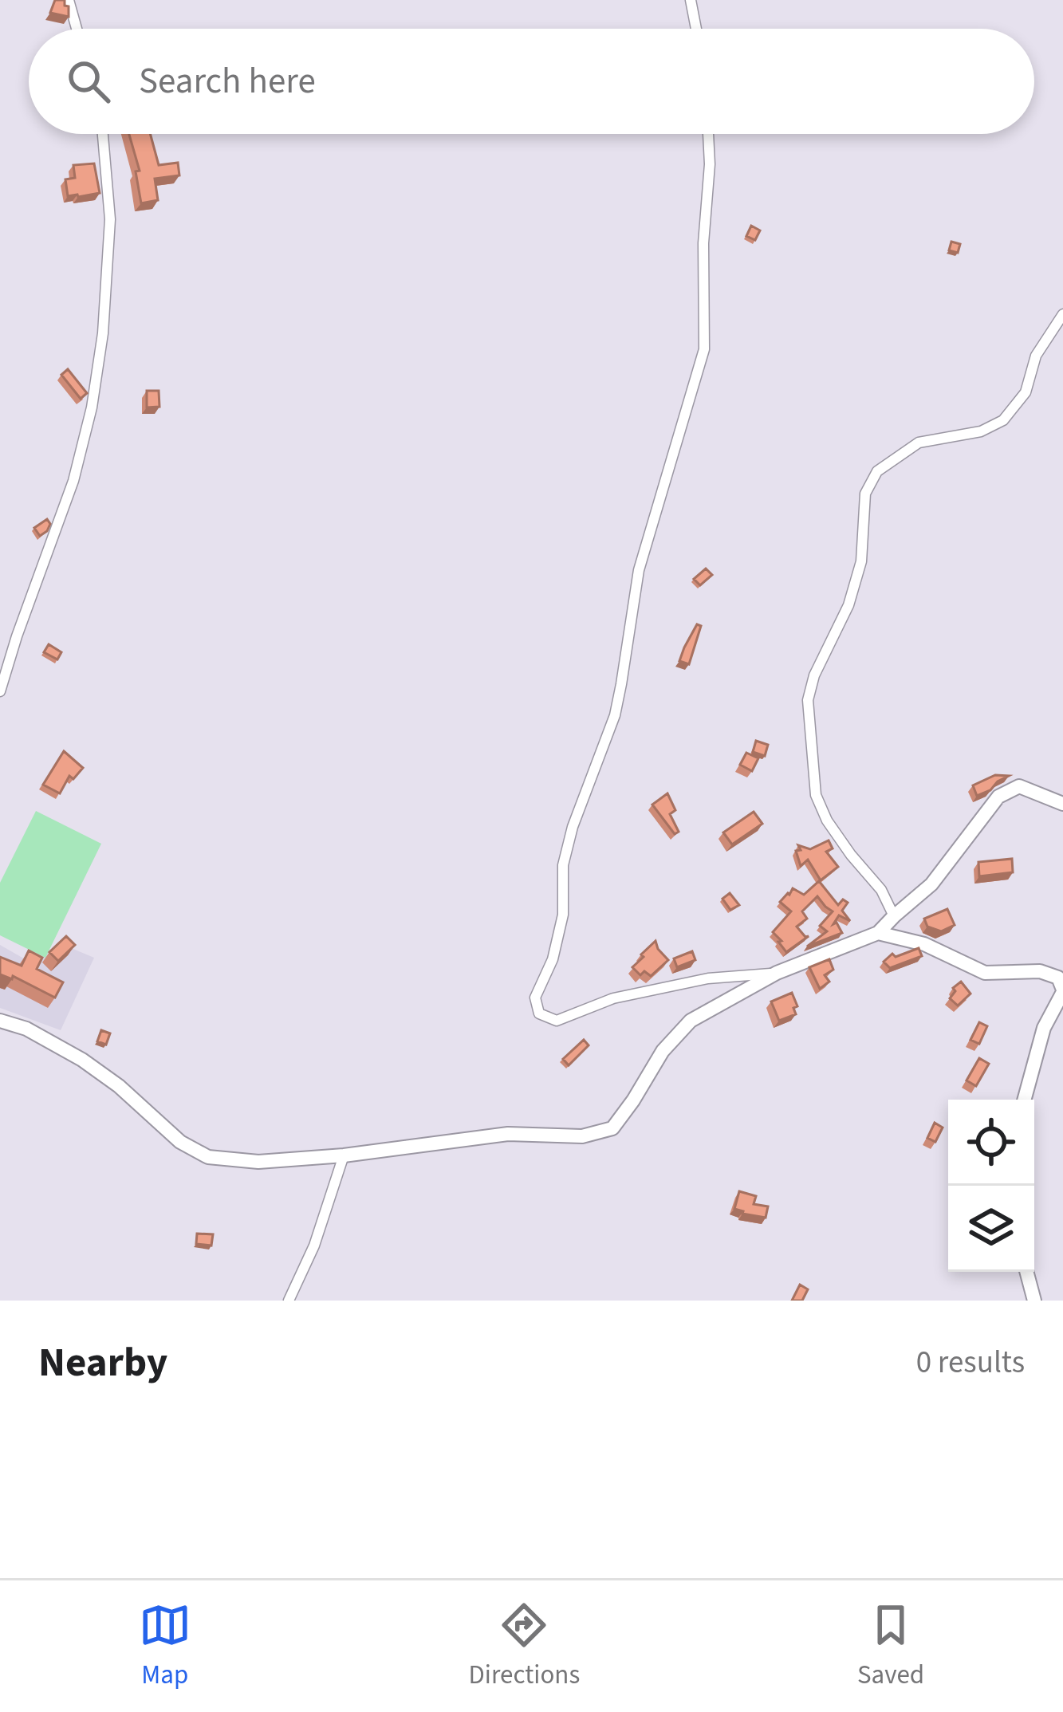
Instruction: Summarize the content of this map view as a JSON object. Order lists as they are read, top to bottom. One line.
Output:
{"page":{"search":"Search here","heading":["Nearby","0 results"],"nav":["Map","Directions","Saved"]}}
